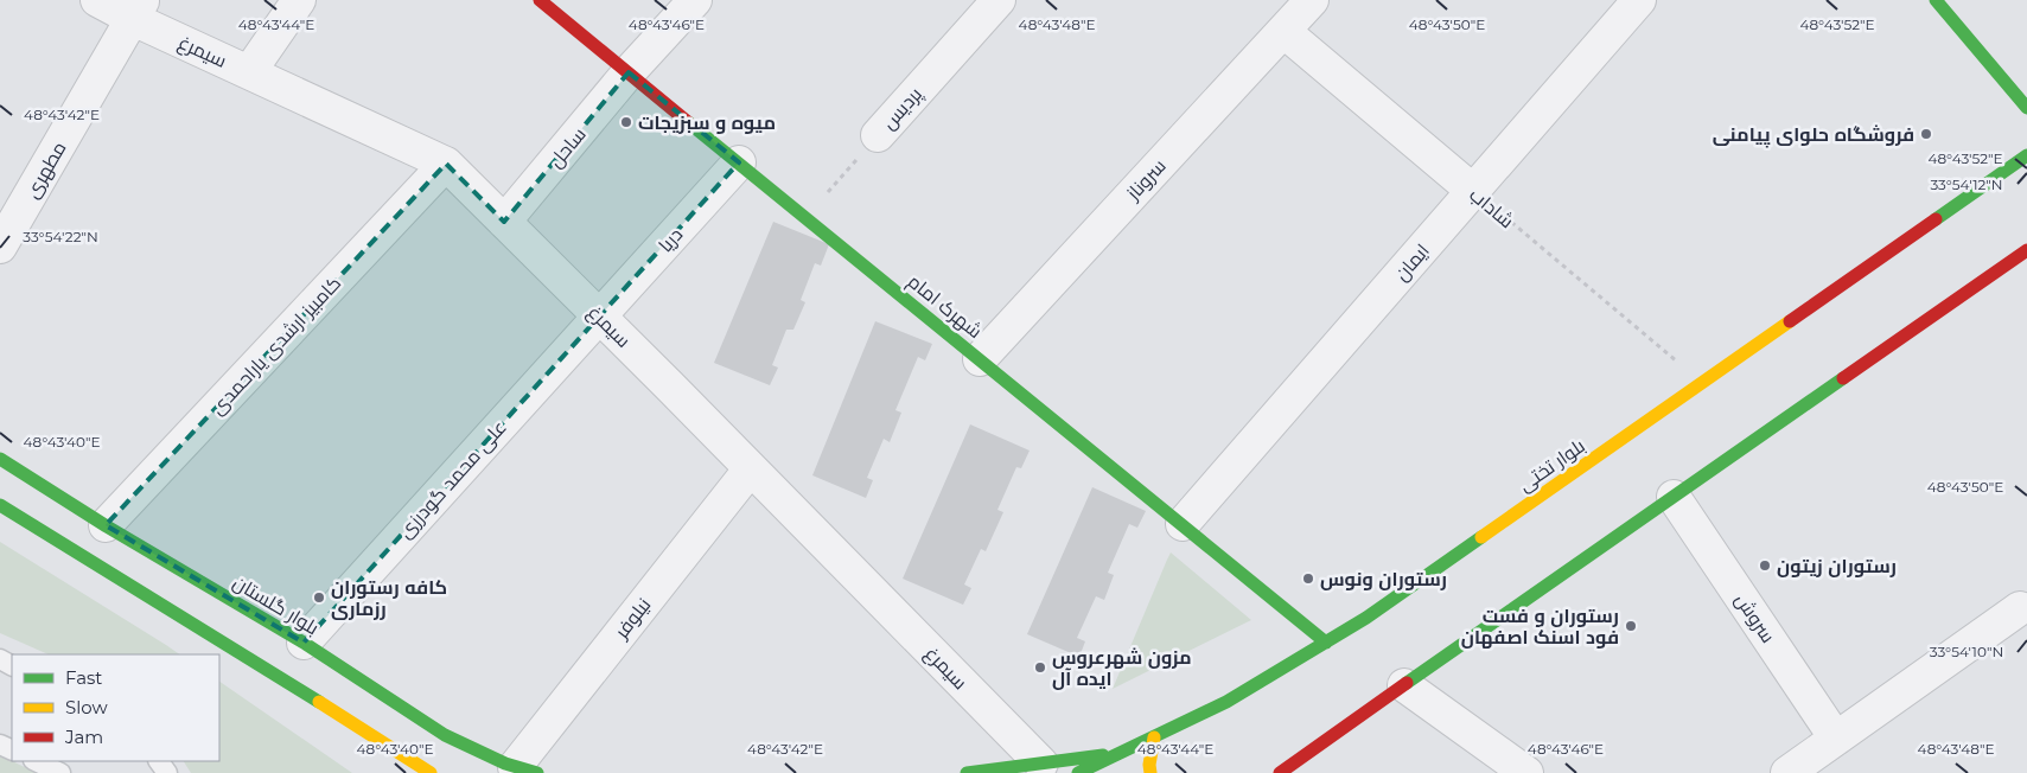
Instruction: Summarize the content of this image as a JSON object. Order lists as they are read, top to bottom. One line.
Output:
{"streets":{"main road":["شهرک امام","بلوار تختی","بلوار گلستان"],"street":["سیمرغ","پردیس","ساحل","مطهری","سروناز","شاداب","دریا","ایمان","کامبیز ارشدی یاراحمدی","علی محمد گودرزی","نیلوفر","سروش"]},"crossings":[["سیمرغ","ساحل"],["سیمرغ","مطهری"],["سیمرغ","دریا"],["سیمرغ","کامبیز ارشدی یاراحمدی"],["سیمرغ","علی محمد گودرزی"],["سیمرغ","نیلوفر"],["پردیس","شهرک امام"],["ساحل","شهرک امام"],["سروناز","شاداب"],["سروناز","شهرک امام"],["شاداب","ایمان"],["شاداب","بلوار تختی"],["دریا","شهرک امام"],["دریا","علی محمد گودرزی"],["ایمان","شهرک امام"],["شهرک امام","بلوار تختی"],["کامبیز ارشدی یاراحمدی","بلوار گلستان"],["علی محمد گودرزی","بلوار گلستان"],["بلوار گلستان","نیلوفر"]],"places":["میوه و سبزیجات","فروشگاه حلوای پیامنی","رستوران زیتون","رستوران ونوس","کافه رستوران رزماری","رستوران و فست فود اسنک اصفهان","مزون شهرعروس ایده آل"],"legend":["Fast","Slow","Jam"],"coordinates":["48°43'44\"E","48°43'46\"E","48°43'48\"E","48°43'50\"E","48°43'52\"E","48°43'42\"E","33°54'12\"N","33°54'22\"N","48°43'40\"E","33°54'10\"N"]}
